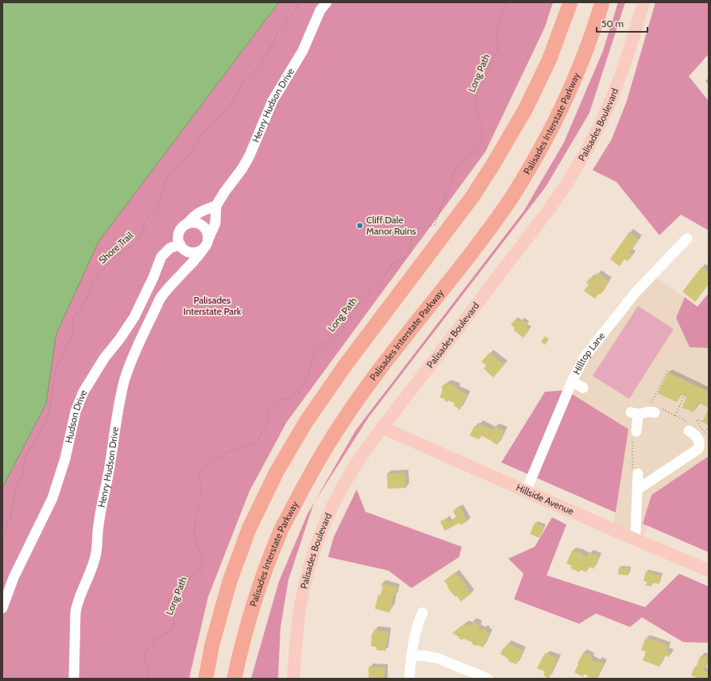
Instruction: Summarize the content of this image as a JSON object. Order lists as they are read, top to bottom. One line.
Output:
{"streets":{"highway":["Palisades Interstate Parkway"],"main road":["Palisades Boulevard","Hillside Avenue"],"street":["Henry Hudson Drive","Hilltop Lane","Hudson Drive"],"path":["Long Path","Shore Trail"]},"crossings":[["Henry Hudson Drive","Hudson Drive"],["Palisades Boulevard","Hillside Avenue"],["Hilltop Lane","Hillside Avenue"]],"parks":["Palisades Interstate Park"],"places":["Cliff Dale Manor Ruins"],"scale_bar":"50 m"}
